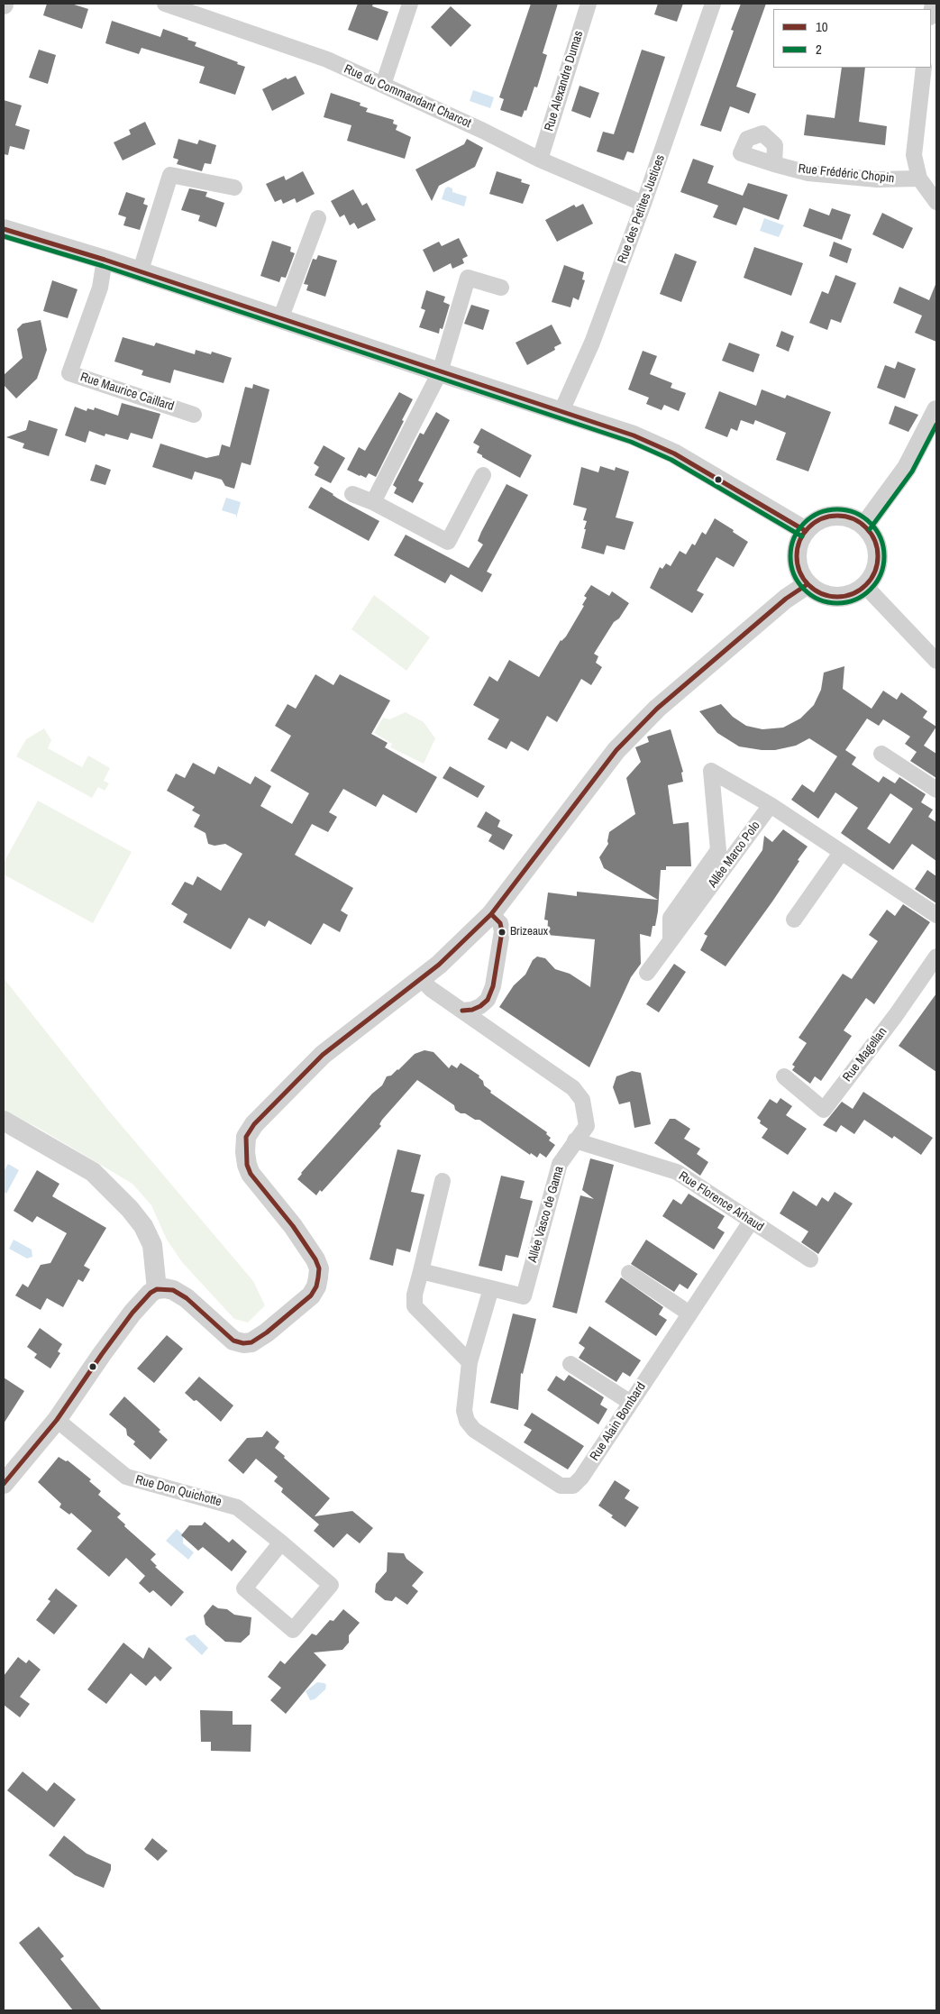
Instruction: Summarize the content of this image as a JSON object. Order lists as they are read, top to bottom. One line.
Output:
{"streets":{"street":["Rue Alexandre Dumas","Rue du Commandant Charcot","Rue Frédéric Chopin","Rue des Petites Justices","Rue Maurice Caillard","Allée Marco Polo","Rue Magellan","Rue Florence Arhaud","Allée Vasco de Gama","Rue Alain Bombard","Rue Don Quichotte"]},"crossings":[["Rue Alexandre Dumas","Rue du Commandant Charcot"],["Rue du Commandant Charcot","Rue des Petites Justices"],["Rue Florence Arhaud","Allée Vasco de Gama"],["Rue Florence Arhaud","Rue Alain Bombard"]],"places":["Brizeaux"],"lines":["transit line 10","transit line 2"],"legend":["10","2"]}
